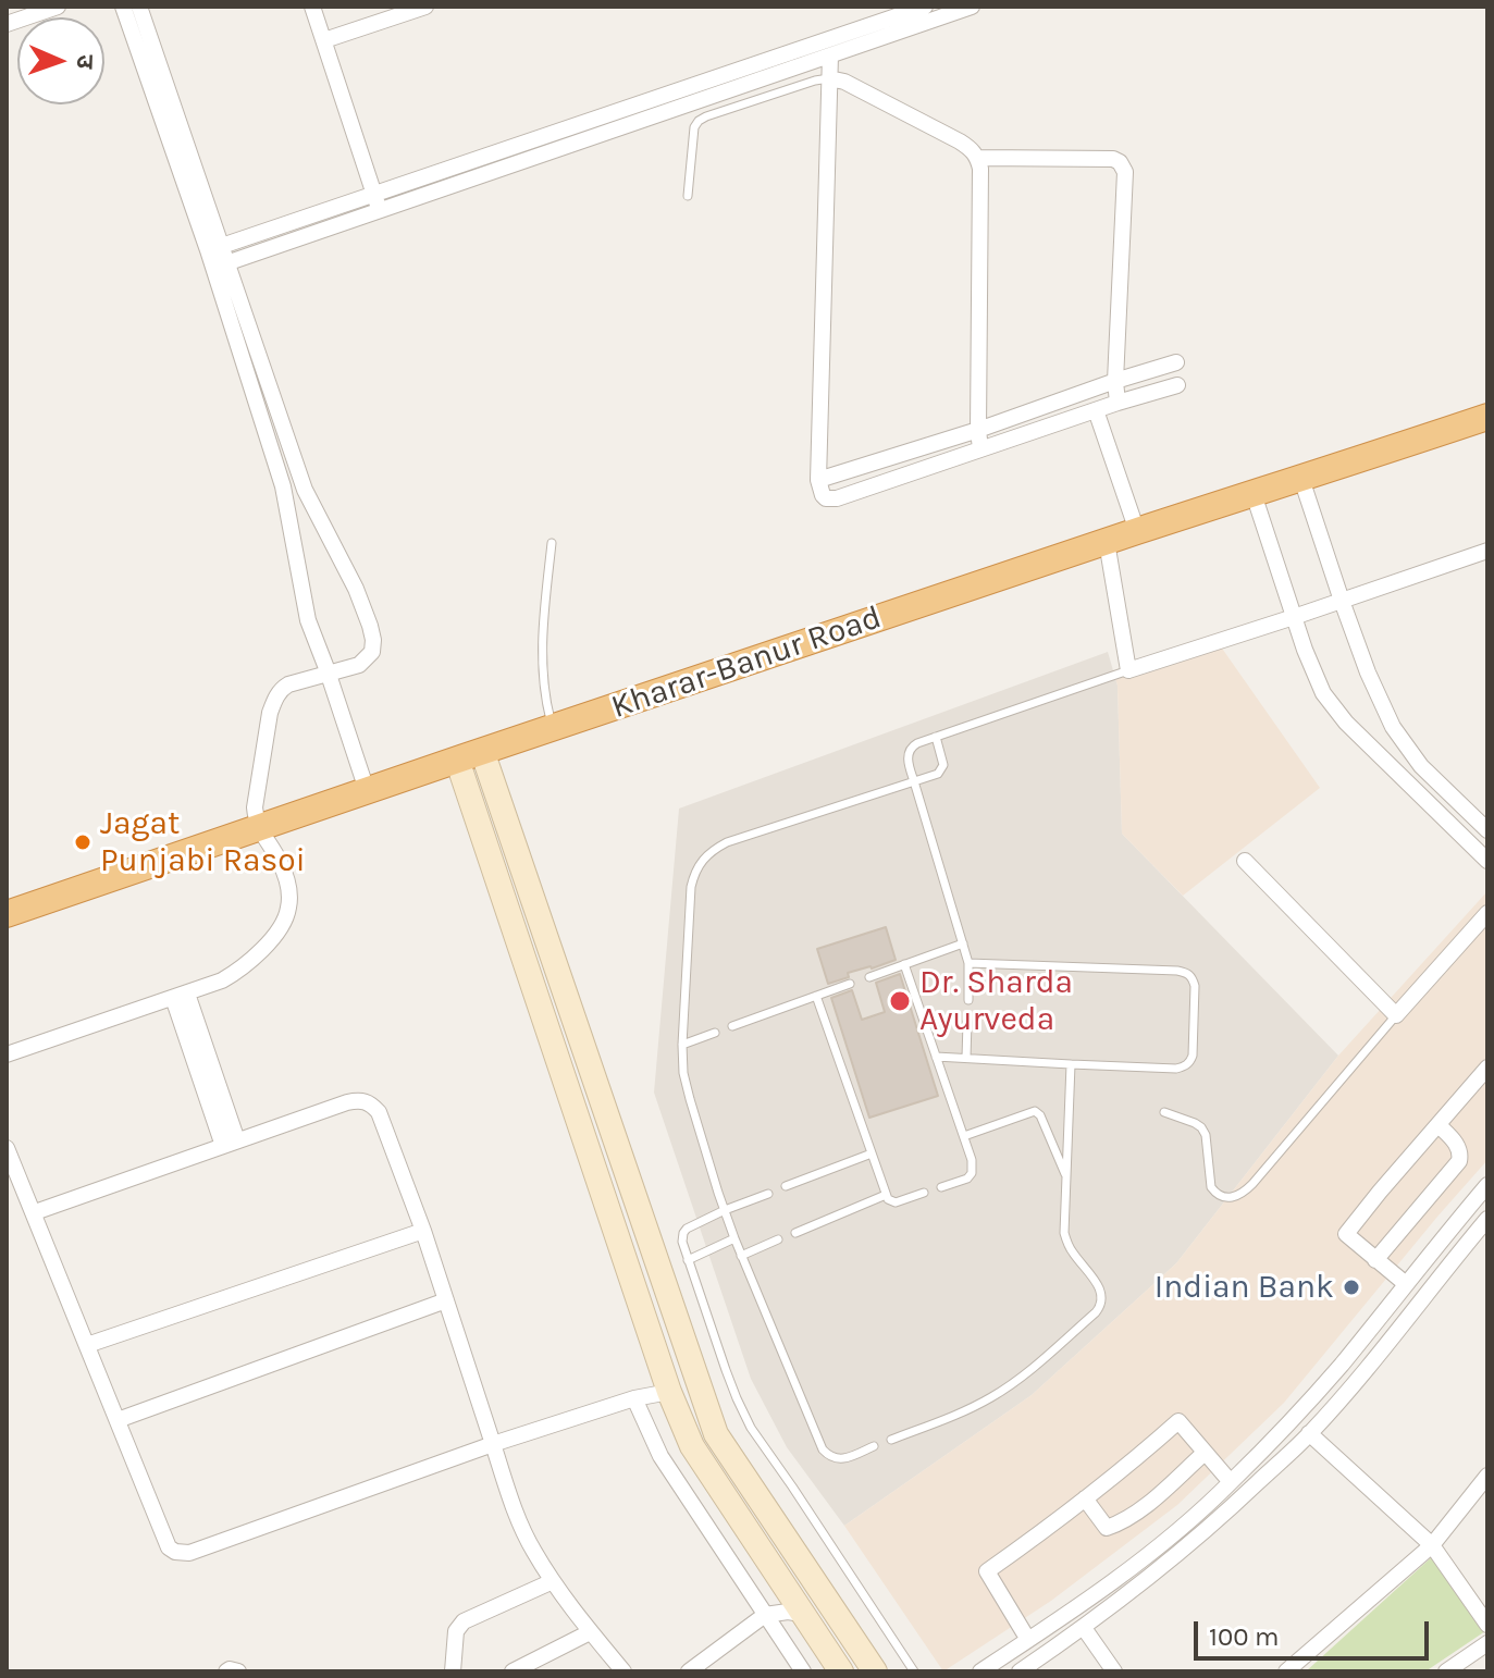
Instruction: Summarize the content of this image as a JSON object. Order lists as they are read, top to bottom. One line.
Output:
{"streets":{"highway":["Kharar-Banur Road"]},"places":["Jagat Punjabi Rasoi","Dr. Sharda Ayurveda","Indian Bank"],"scale_bar":"100 m","north":"right"}
